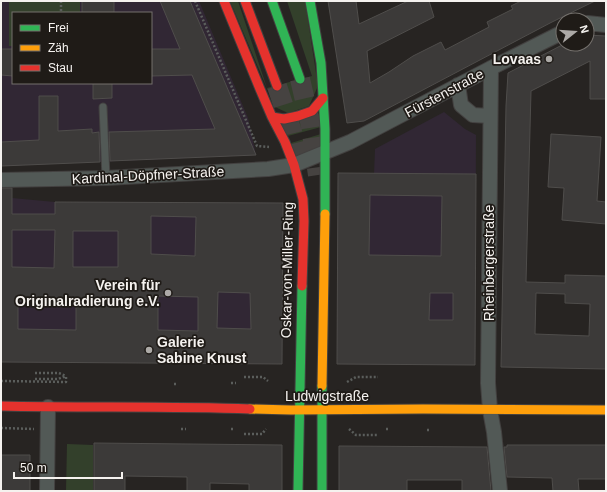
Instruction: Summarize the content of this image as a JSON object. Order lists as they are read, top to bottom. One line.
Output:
{"streets":{"main road":["Oskar-von-Miller-Ring","Ludwigstraße"],"street":["Fürstenstraße","Kardinal-Döpfner-Straße","Rheinbergerstraße"]},"crossings":[["Fürstenstraße","Kardinal-Döpfner-Straße"],["Fürstenstraße","Rheinbergerstraße"],["Fürstenstraße","Oskar-von-Miller-Ring"],["Kardinal-Döpfner-Straße","Oskar-von-Miller-Ring"],["Rheinbergerstraße","Ludwigstraße"],["Oskar-von-Miller-Ring","Ludwigstraße"]],"places":["Lovaas","Verein für Originalradierung e.V.","Galerie Sabine Knust"],"legend":["Frei","Zäh","Stau"],"scale_bar":"50 m","north":"right"}
